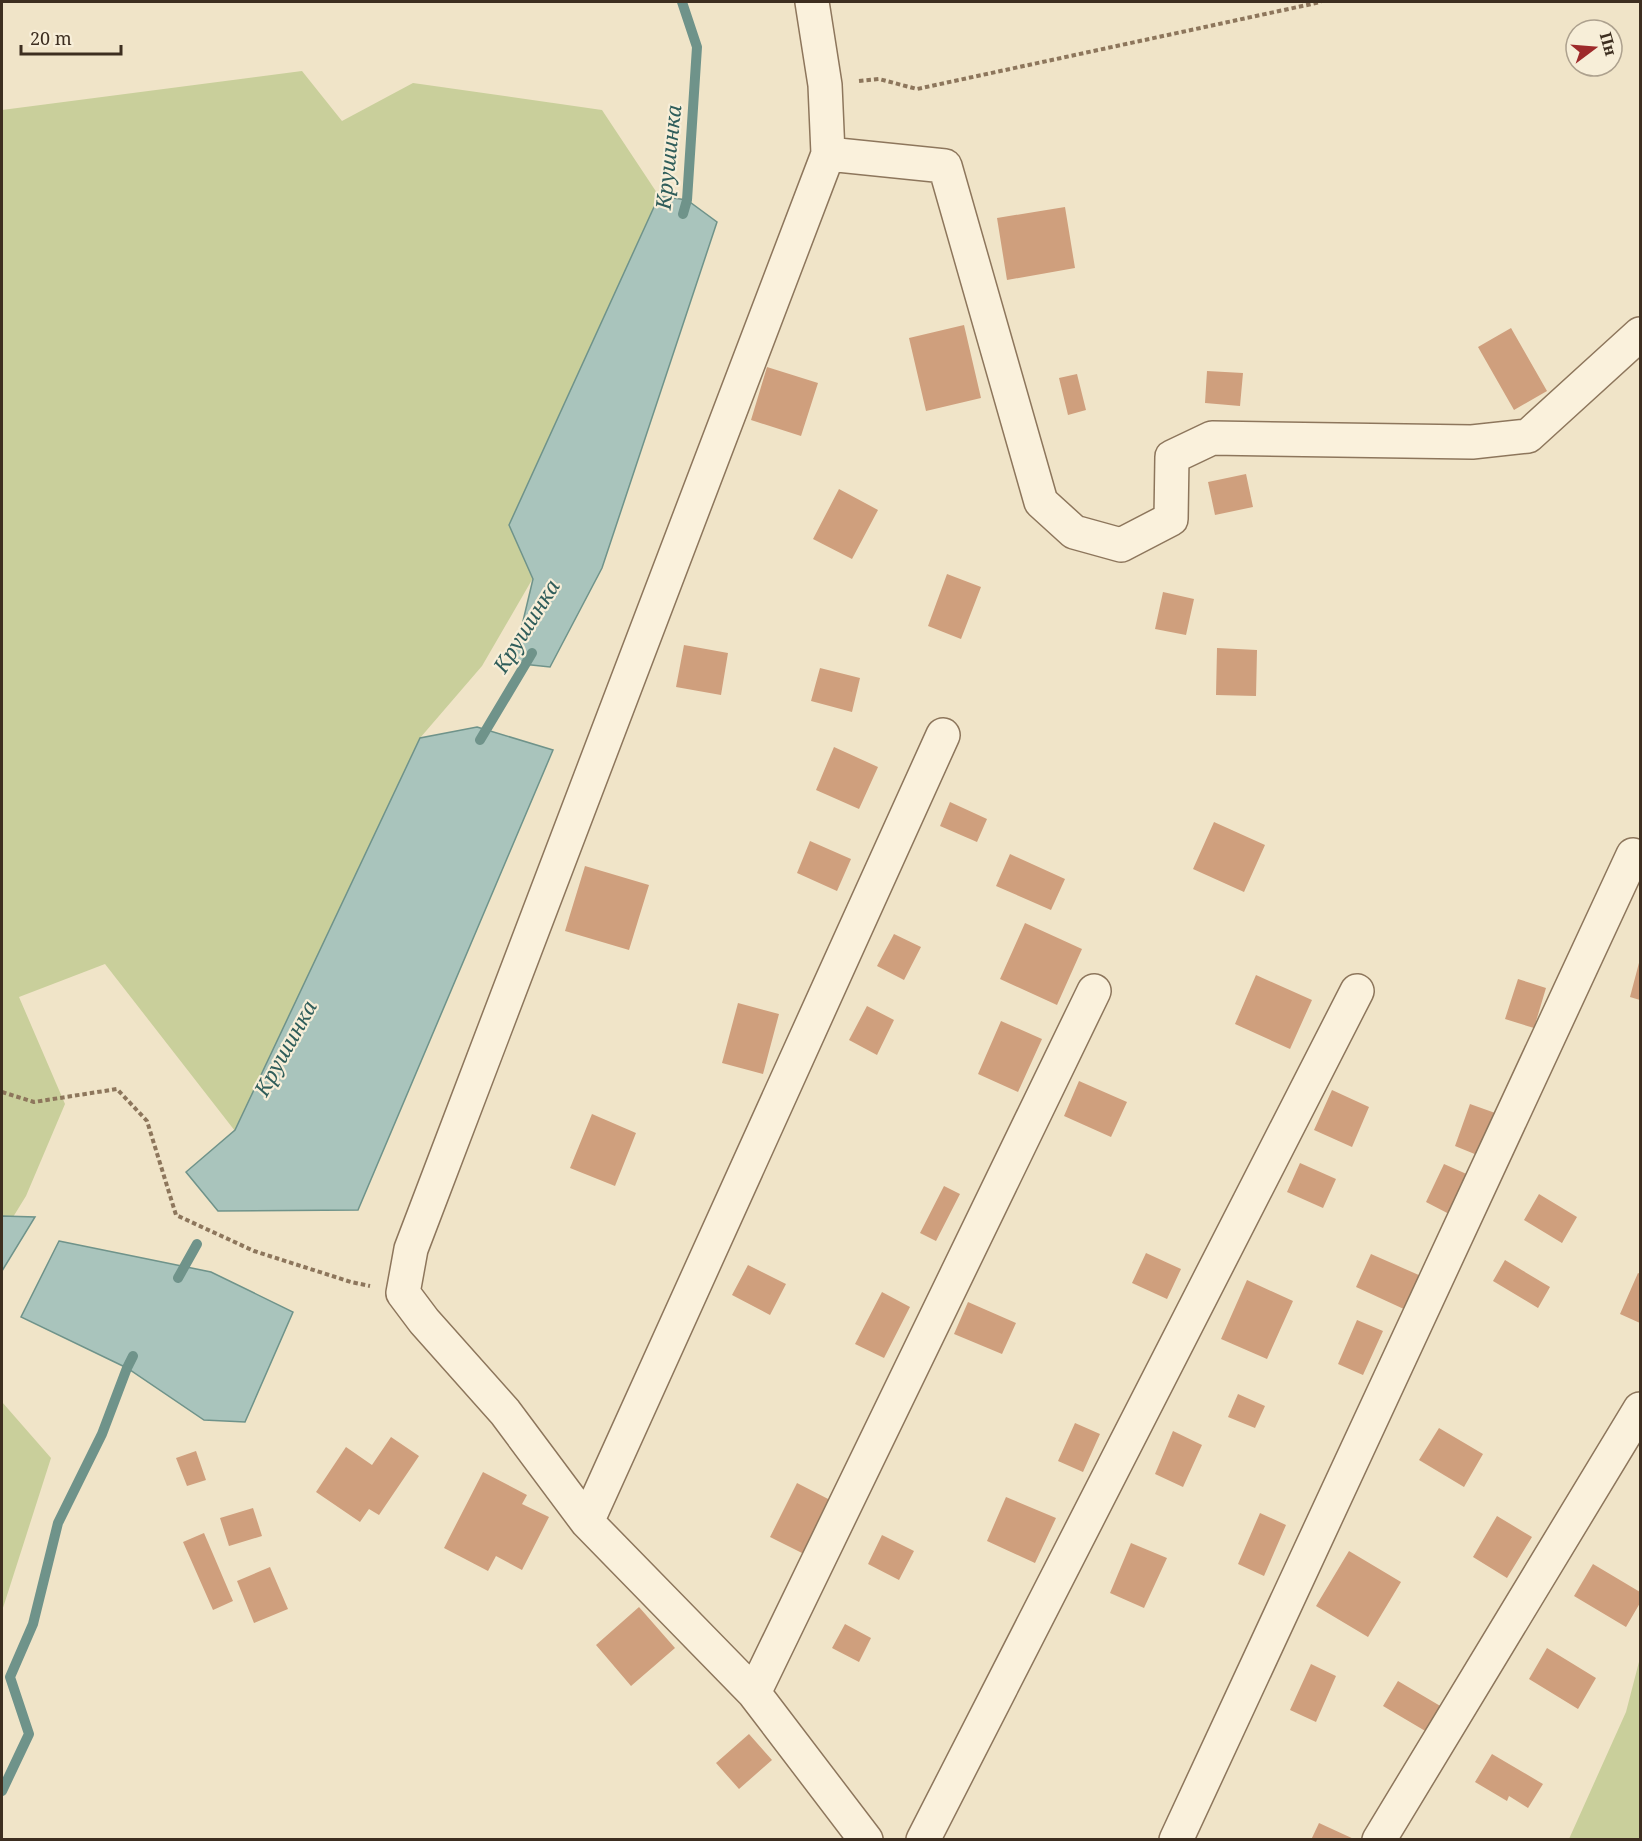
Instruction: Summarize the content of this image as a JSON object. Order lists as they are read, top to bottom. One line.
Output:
{"water":["Крушинка"],"scale_bar":"20 m","north":"right"}
